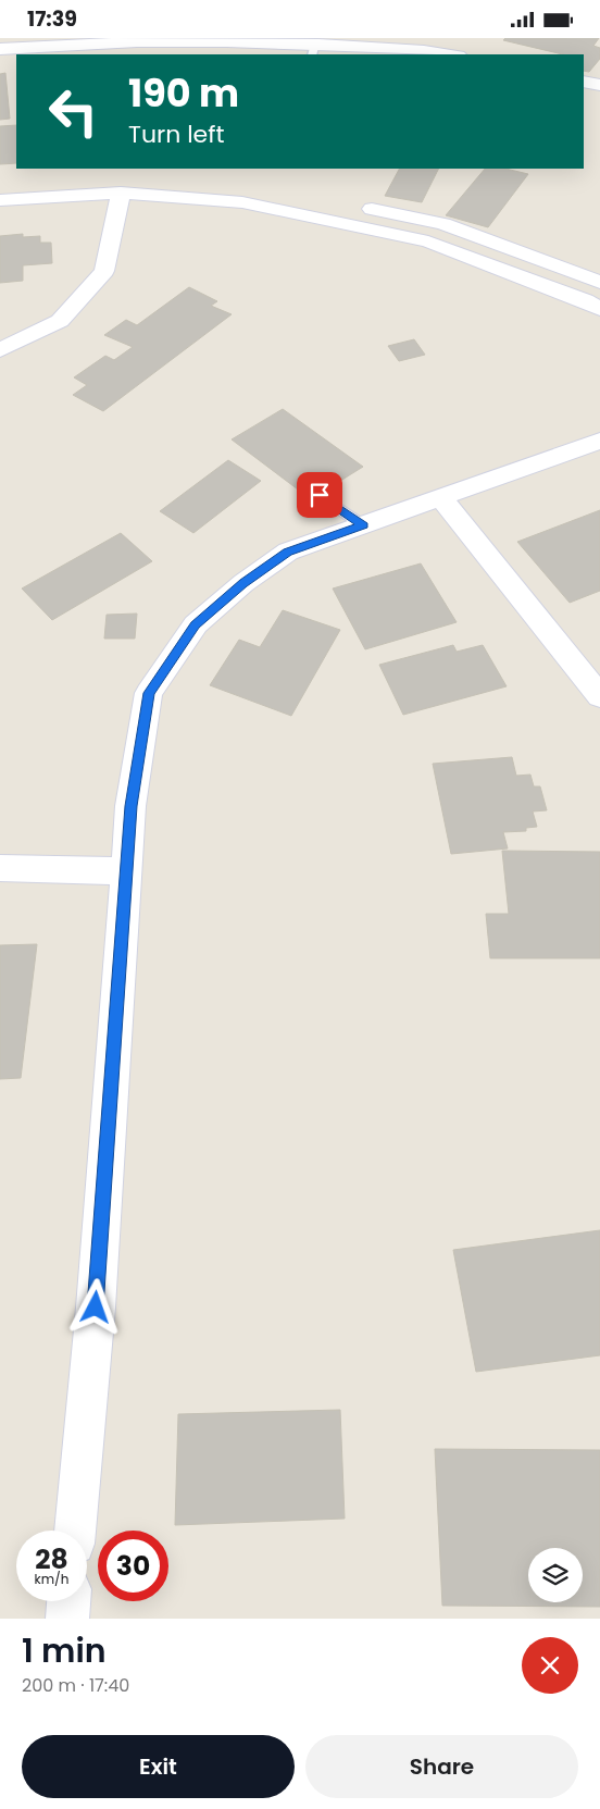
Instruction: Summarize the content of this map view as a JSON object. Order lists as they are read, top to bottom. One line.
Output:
{"page":{"status":"17:39","turn":["190 m","Turn left"],"speed":"28 km/h","limit":"30","heading":["1 min","200 m · 17:40"],"buttons":["Exit","Share"]}}
